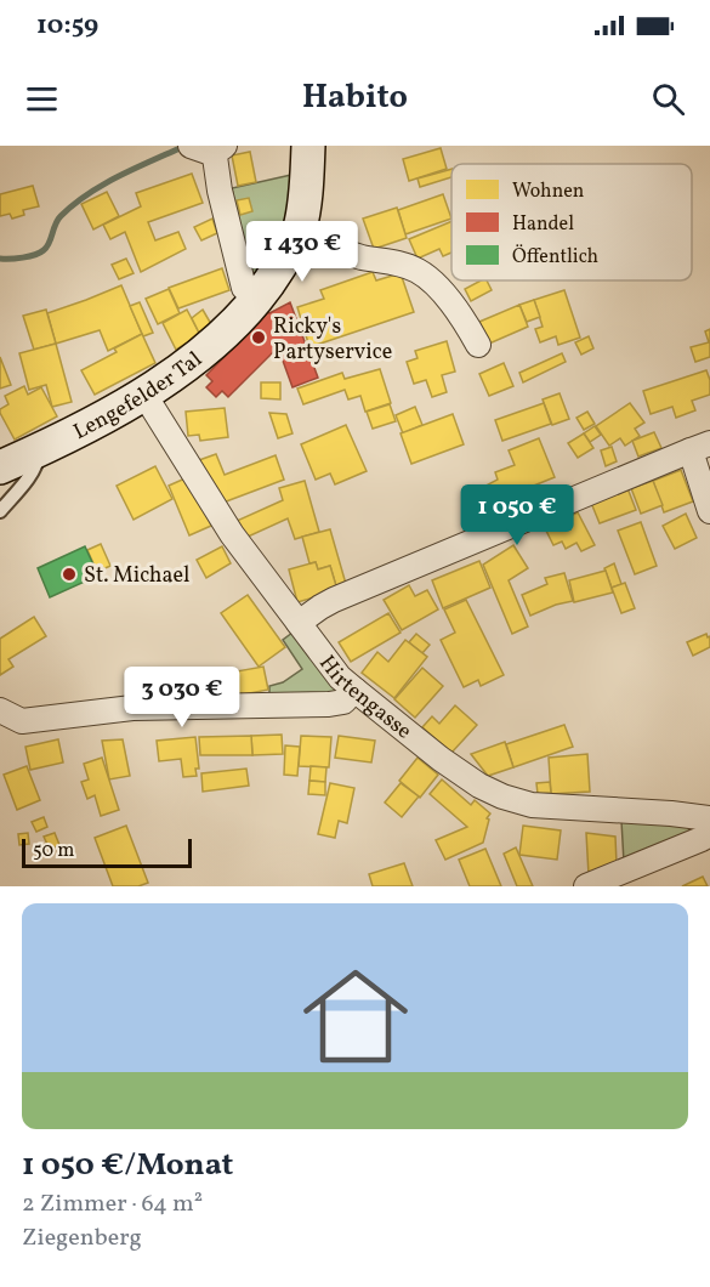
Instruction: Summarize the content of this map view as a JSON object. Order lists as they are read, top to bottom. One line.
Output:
{"streets":{"street":["Lengefelder Tal","Hirtengasse"]},"crossings":[["Lengefelder Tal","Hirtengasse"]],"places":["Ricky's Partyservice","St. Michael"],"legend":["Wohnen","Handel","Öffentlich"],"scale_bar":"50 m","page":{"status":"10:59","header":"Habito","price":["1 430 €","1 050 €","3 030 €"],"scale":"50 m","list":[{"name":"1 050 €/Monat","note":"2 Zimmer · 64 m² · Ziegenberg"}]}}
